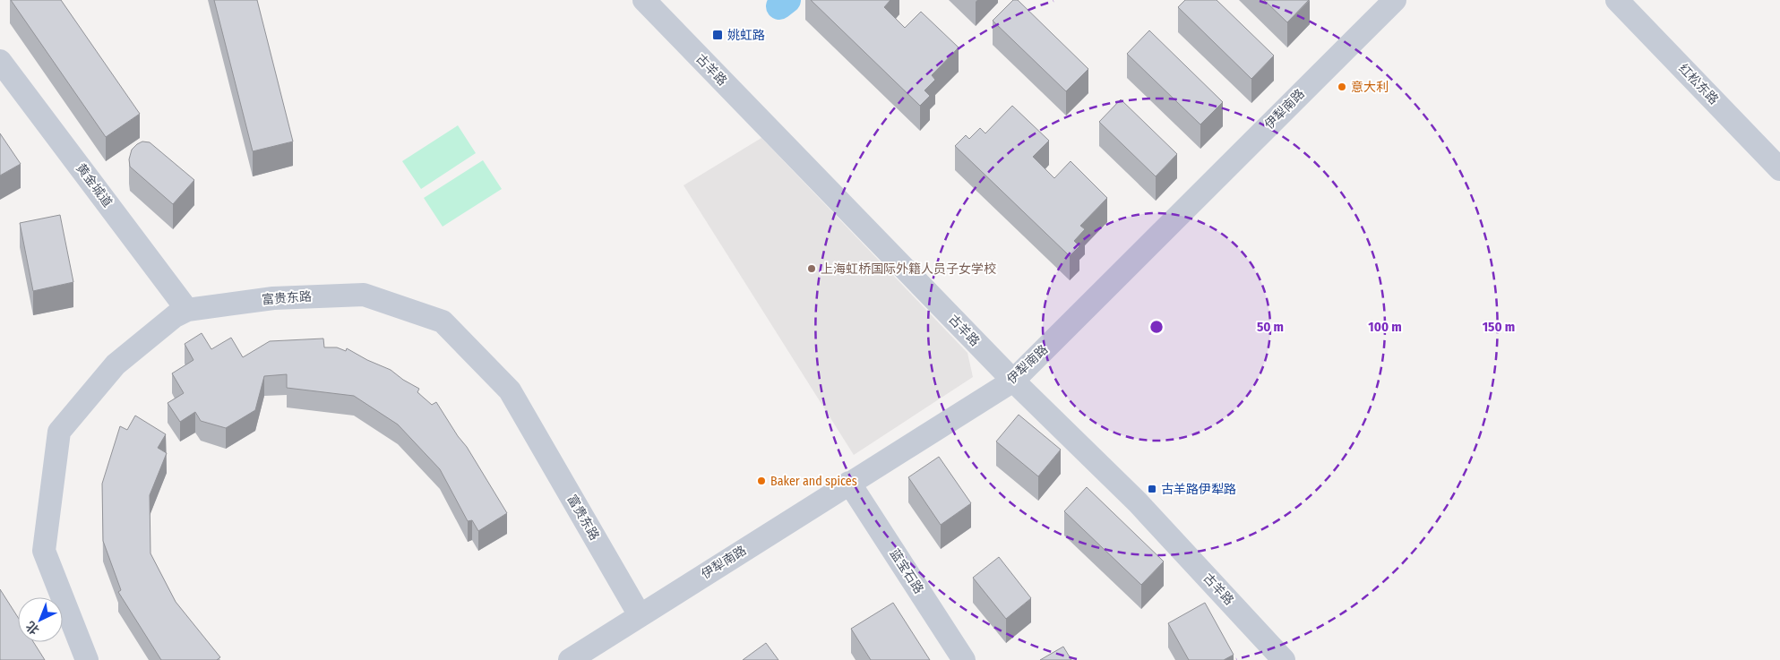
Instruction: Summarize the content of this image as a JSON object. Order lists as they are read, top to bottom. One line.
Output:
{"streets":{"street":["古羊路","红松东路","伊犁南路","黄金城道","富贵东路","蓝宝石路"]},"crossings":[["古羊路","伊犁南路"],["伊犁南路","富贵东路"],["伊犁南路","蓝宝石路"],["黄金城道","富贵东路"]],"places":{"transit":["姚虹路","古羊路伊犁路"],"other":["意大利","上海虹桥国际外籍人员子女学校","Baker and spices"]},"north":"bottom left","rings":["50 m","100 m","150 m"]}
